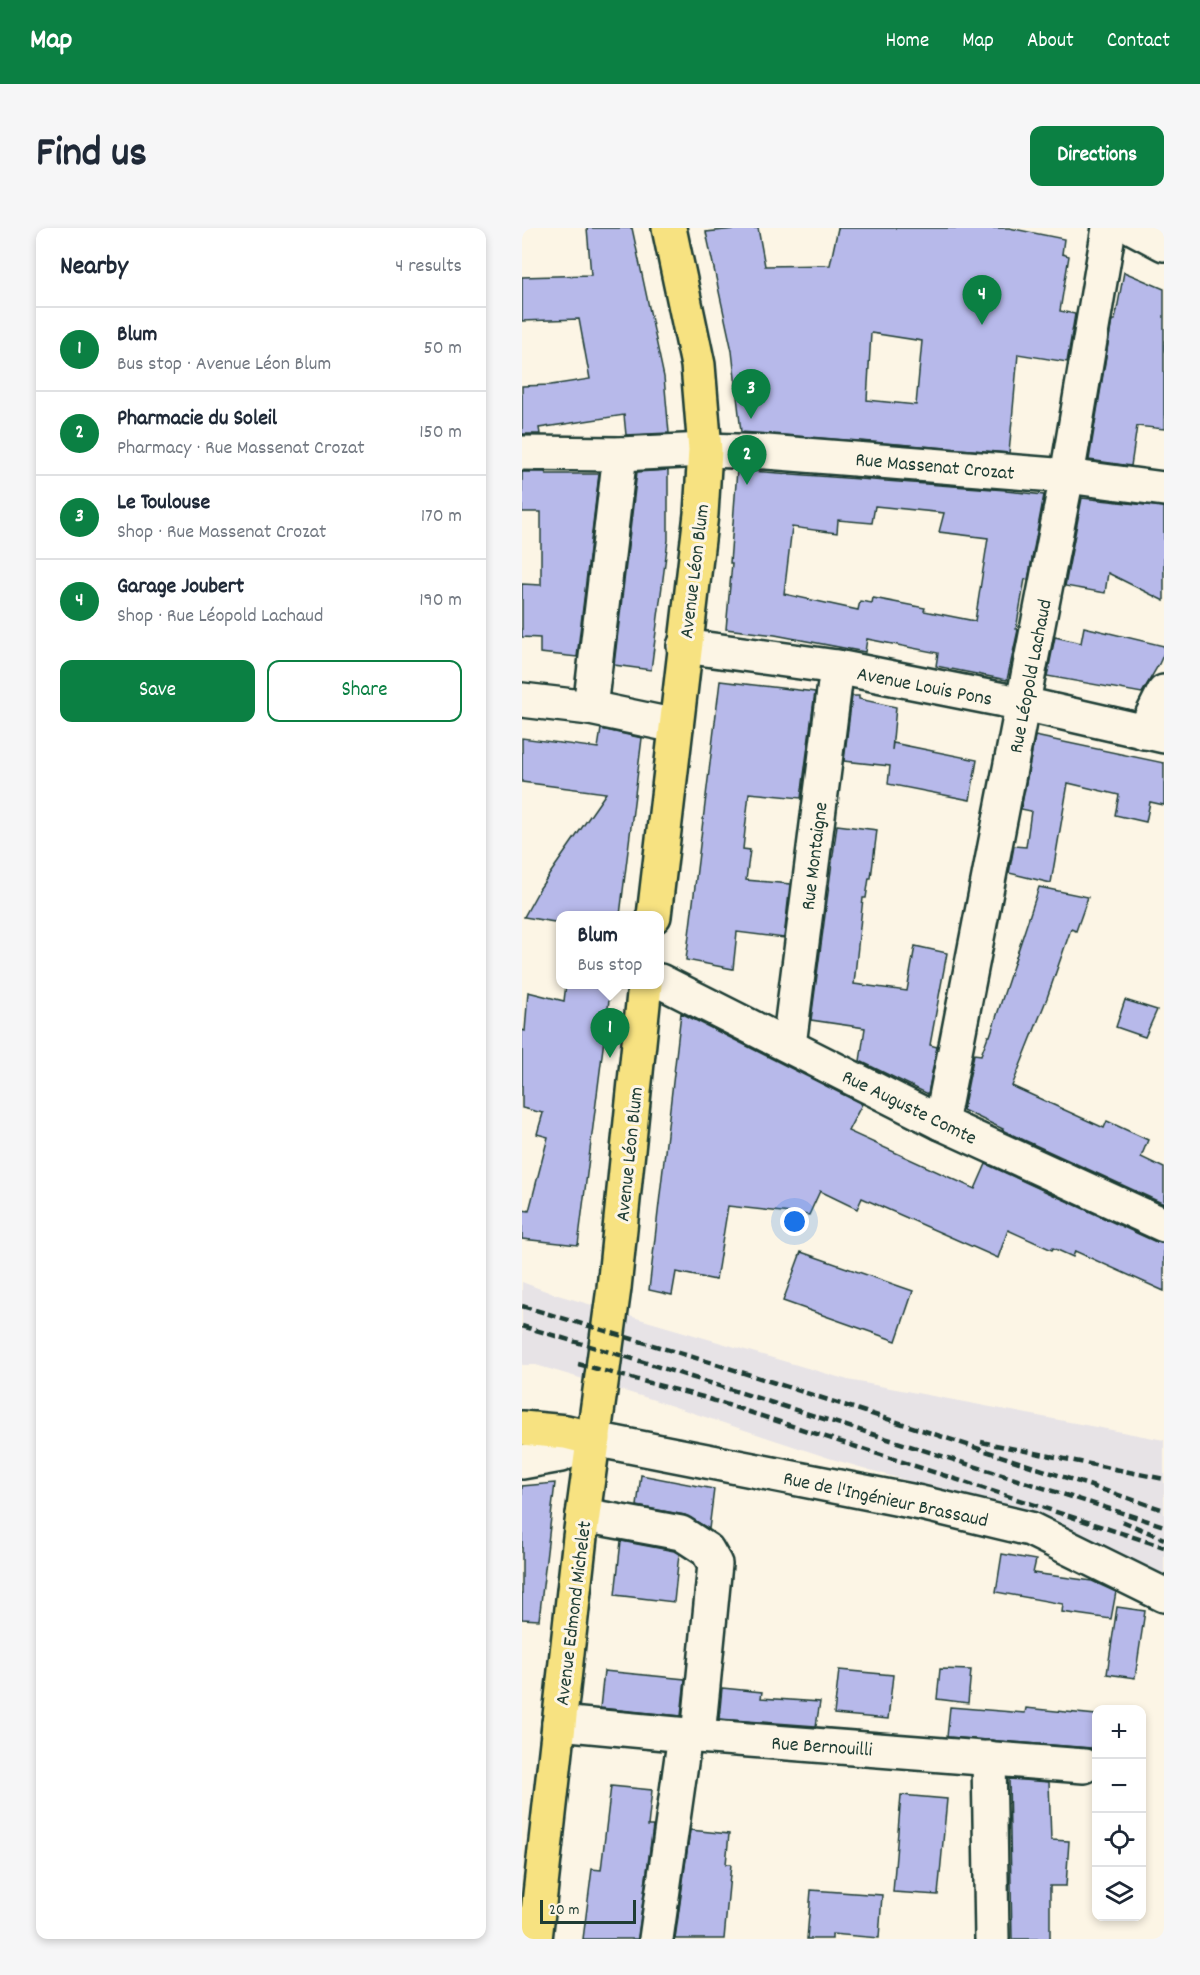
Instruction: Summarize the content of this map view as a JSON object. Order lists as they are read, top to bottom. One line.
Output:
{"streets":{"main road":["Avenue Léon Blum","Avenue Edmond Michelet"],"street":["Rue Massenat Crozat","Rue Léopold Lachaud","Avenue Louis Pons","Rue Montaigne","Rue Auguste Comte","Rue de l'Ingénieur Brassaud","Rue Bernouilli"]},"crossings":[["Rue Massenat Crozat","Avenue Léon Blum"],["Rue Massenat Crozat","Rue Léopold Lachaud"],["Avenue Léon Blum","Avenue Louis Pons"],["Avenue Léon Blum","Avenue Edmond Michelet"],["Rue Léopold Lachaud","Avenue Louis Pons"],["Rue Léopold Lachaud","Rue Auguste Comte"],["Avenue Louis Pons","Rue Montaigne"],["Rue Montaigne","Rue Auguste Comte"],["Rue de l'Ingénieur Brassaud","Avenue Edmond Michelet"],["Avenue Edmond Michelet","Rue Bernouilli"]],"scale_bar":"20 m","page":{"header":"Map","nav":["Home","Map","About","Contact"],"title":"Find us","buttons":["Directions",["Save","Share"]],"heading":["Nearby","4 results"],"pins":["4","3","2","1"],"list":[{"mark":"1","name":"Blum","note":"Bus stop · Avenue Léon Blum","value":"50 m"},{"mark":"2","name":"Pharmacie du Soleil","note":"Pharmacy · Rue Massenat Crozat","value":"150 m"},{"mark":"3","name":"Le Toulouse","note":"Shop · Rue Massenat Crozat","value":"170 m"},{"mark":"4","name":"Garage Joubert","note":"Shop · Rue Léopold Lachaud","value":"190 m"}],"popup":["Blum","Bus stop"],"map_buttons":["+","−"],"scale":"20 m"}}
